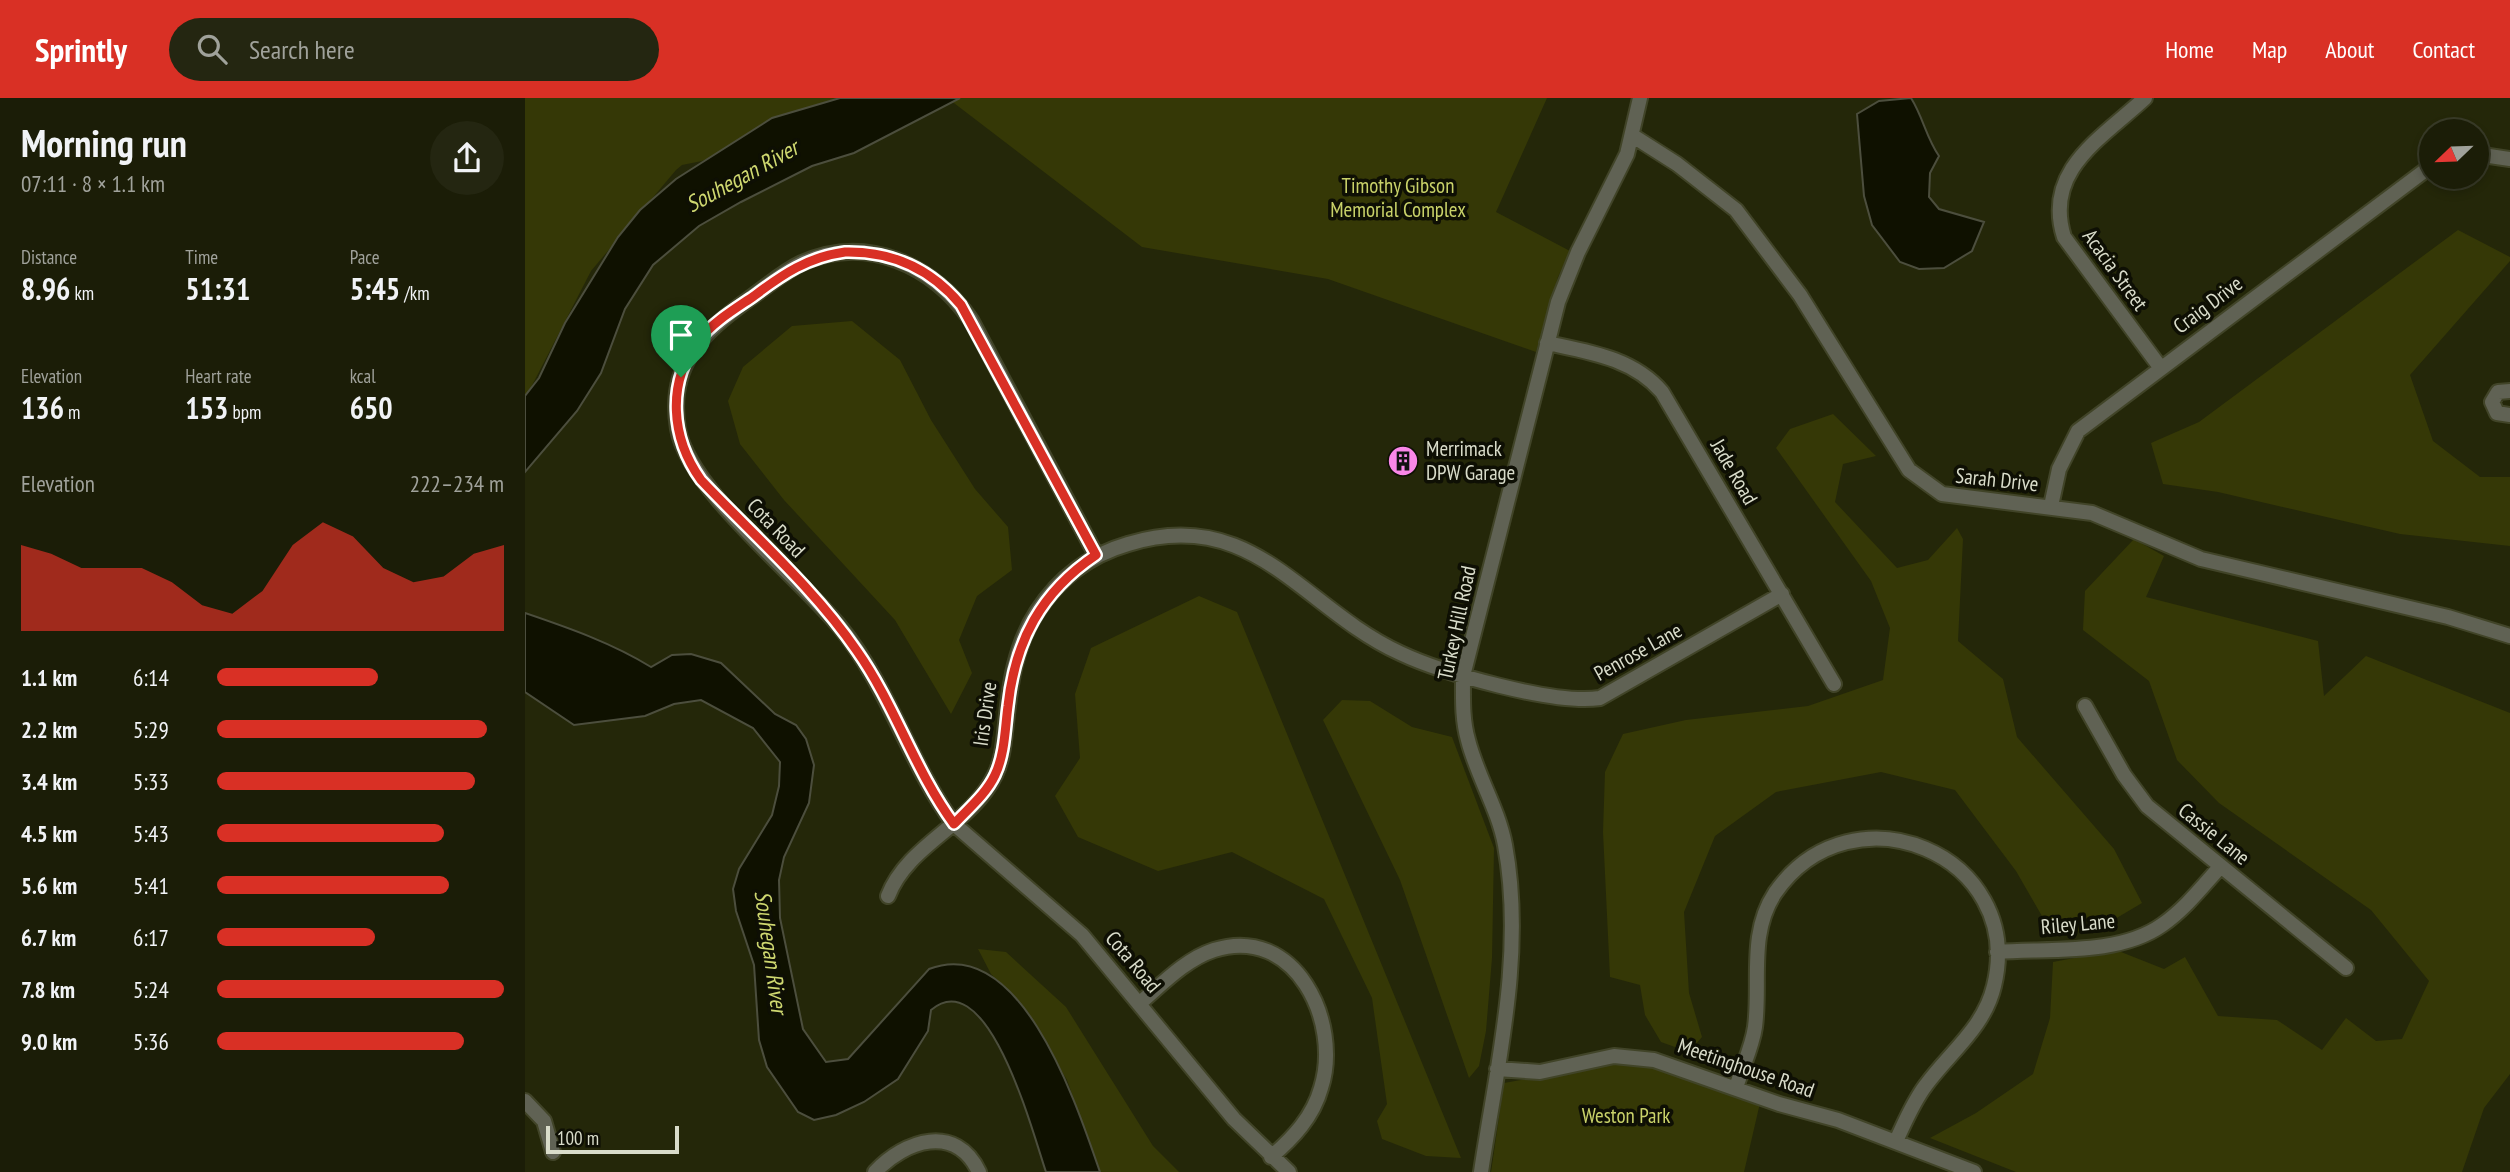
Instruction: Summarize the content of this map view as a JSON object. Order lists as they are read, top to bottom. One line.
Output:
{"streets":{"street":["Acacia Street","Craig Drive","Jade Road","Sarah Drive","Cota Road","Turkey Hill Road","Penrose Lane","Iris Drive","Cassie Lane","Riley Lane","Meetinghouse Road"]},"crossings":[["Acacia Street","Craig Drive"],["Craig Drive","Sarah Drive"],["Jade Road","Turkey Hill Road"],["Jade Road","Penrose Lane"],["Sarah Drive","Turkey Hill Road"],["Cota Road","Iris Drive"],["Turkey Hill Road","Penrose Lane"],["Turkey Hill Road","Iris Drive"],["Turkey Hill Road","Meetinghouse Road"],["Penrose Lane","Iris Drive"],["Cassie Lane","Riley Lane"]],"water":["Souhegan River"],"parks":["Timothy Gibson Memorial Complex","Weston Park"],"places":{"building":["Merrimack DPW Garage"]},"scale_bar":"100 m","north":"bottom left","page":{"header":"Sprintly","search":"Search here","nav":["Home","Map","About","Contact"],"heading":["Morning run","07:11 · 8 × 1.1 km"],"stats":[["Distance","8.96 km"],["Time","51:31"],["Pace","5:45 /km"],["Elevation","136 m"],["Heart rate","153 bpm"],["kcal","650"]],"chart":["Elevation","222–234 m"],"list":[{"name":"1.1 km","note":"6:14"},{"name":"2.2 km","note":"5:29"},{"name":"3.4 km","note":"5:33"},{"name":"4.5 km","note":"5:43"},{"name":"5.6 km","note":"5:41"},{"name":"6.7 km","note":"6:17"},{"name":"7.8 km","note":"5:24"},{"name":"9.0 km","note":"5:36"}],"scale":"100 m"}}
